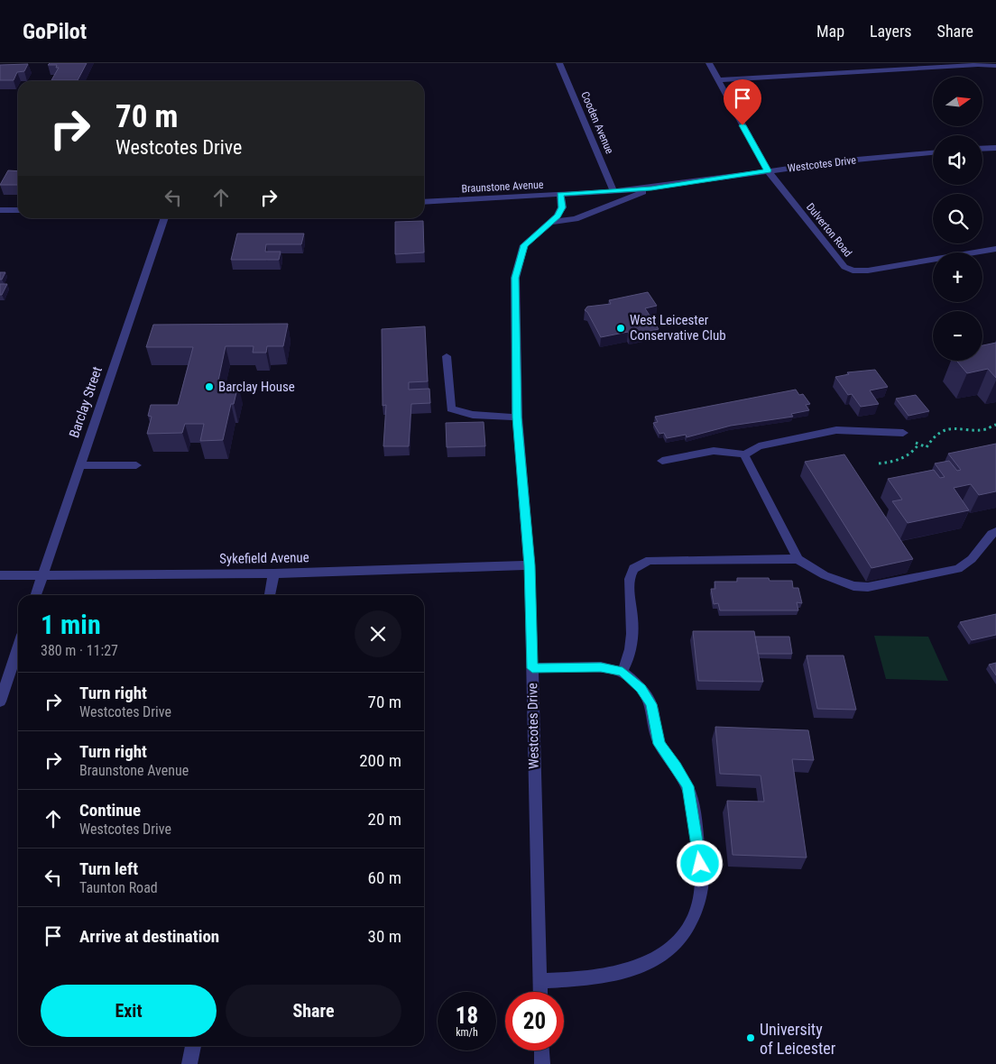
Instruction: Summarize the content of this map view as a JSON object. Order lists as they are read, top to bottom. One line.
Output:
{"streets":{"street":["Cooden Avenue","Westcotes Drive","Braunstone Avenue","Dulverton Road","Barclay Street","Sykefield Avenue"]},"crossings":[["Cooden Avenue","Westcotes Drive"],["Cooden Avenue","Braunstone Avenue"],["Westcotes Drive","Braunstone Avenue"],["Westcotes Drive","Dulverton Road"],["Westcotes Drive","Sykefield Avenue"],["Barclay Street","Sykefield Avenue"]],"places":["West Leicester Conservative Club","Barclay House","University of Leicester"],"north":"right","page":{"header":"GoPilot","nav":["Map","Layers","Share"],"map_buttons":["+","−"],"turn":["70 m","Westcotes Drive"],"heading":["1 min","380 m · 11:27"],"list":[{"name":"Turn right","note":"Westcotes Drive","value":"70 m"},{"name":"Turn right","note":"Braunstone Avenue","value":"200 m"},{"name":"Continue","note":"Westcotes Drive","value":"20 m"},{"name":"Turn left","note":"Taunton Road","value":"60 m"},{"name":"Arrive at destination","value":"30 m"}],"buttons":["Exit","Share"],"speed":"18 km/h","limit":"20"}}
